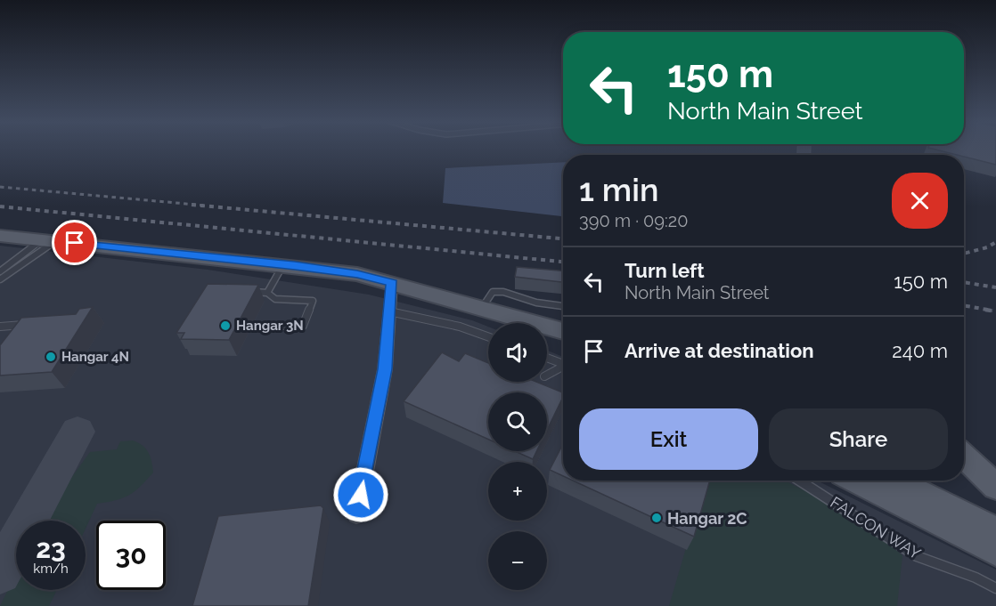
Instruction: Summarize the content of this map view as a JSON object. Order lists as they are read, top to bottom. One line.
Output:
{"streets":{"lane":["FALCON WAY"]},"places":["Hangar 3N","Hangar 4N","Hangar 2C"],"page":{"turn":["150 m","North Main Street"],"heading":["1 min","390 m · 09:20"],"list":[{"name":"Turn left","note":"North Main Street","value":"150 m"},{"name":"Arrive at destination","value":"240 m"}],"map_buttons":["+","−"],"buttons":["Exit","Share"],"speed":"23 km/h","limit":"30"}}
